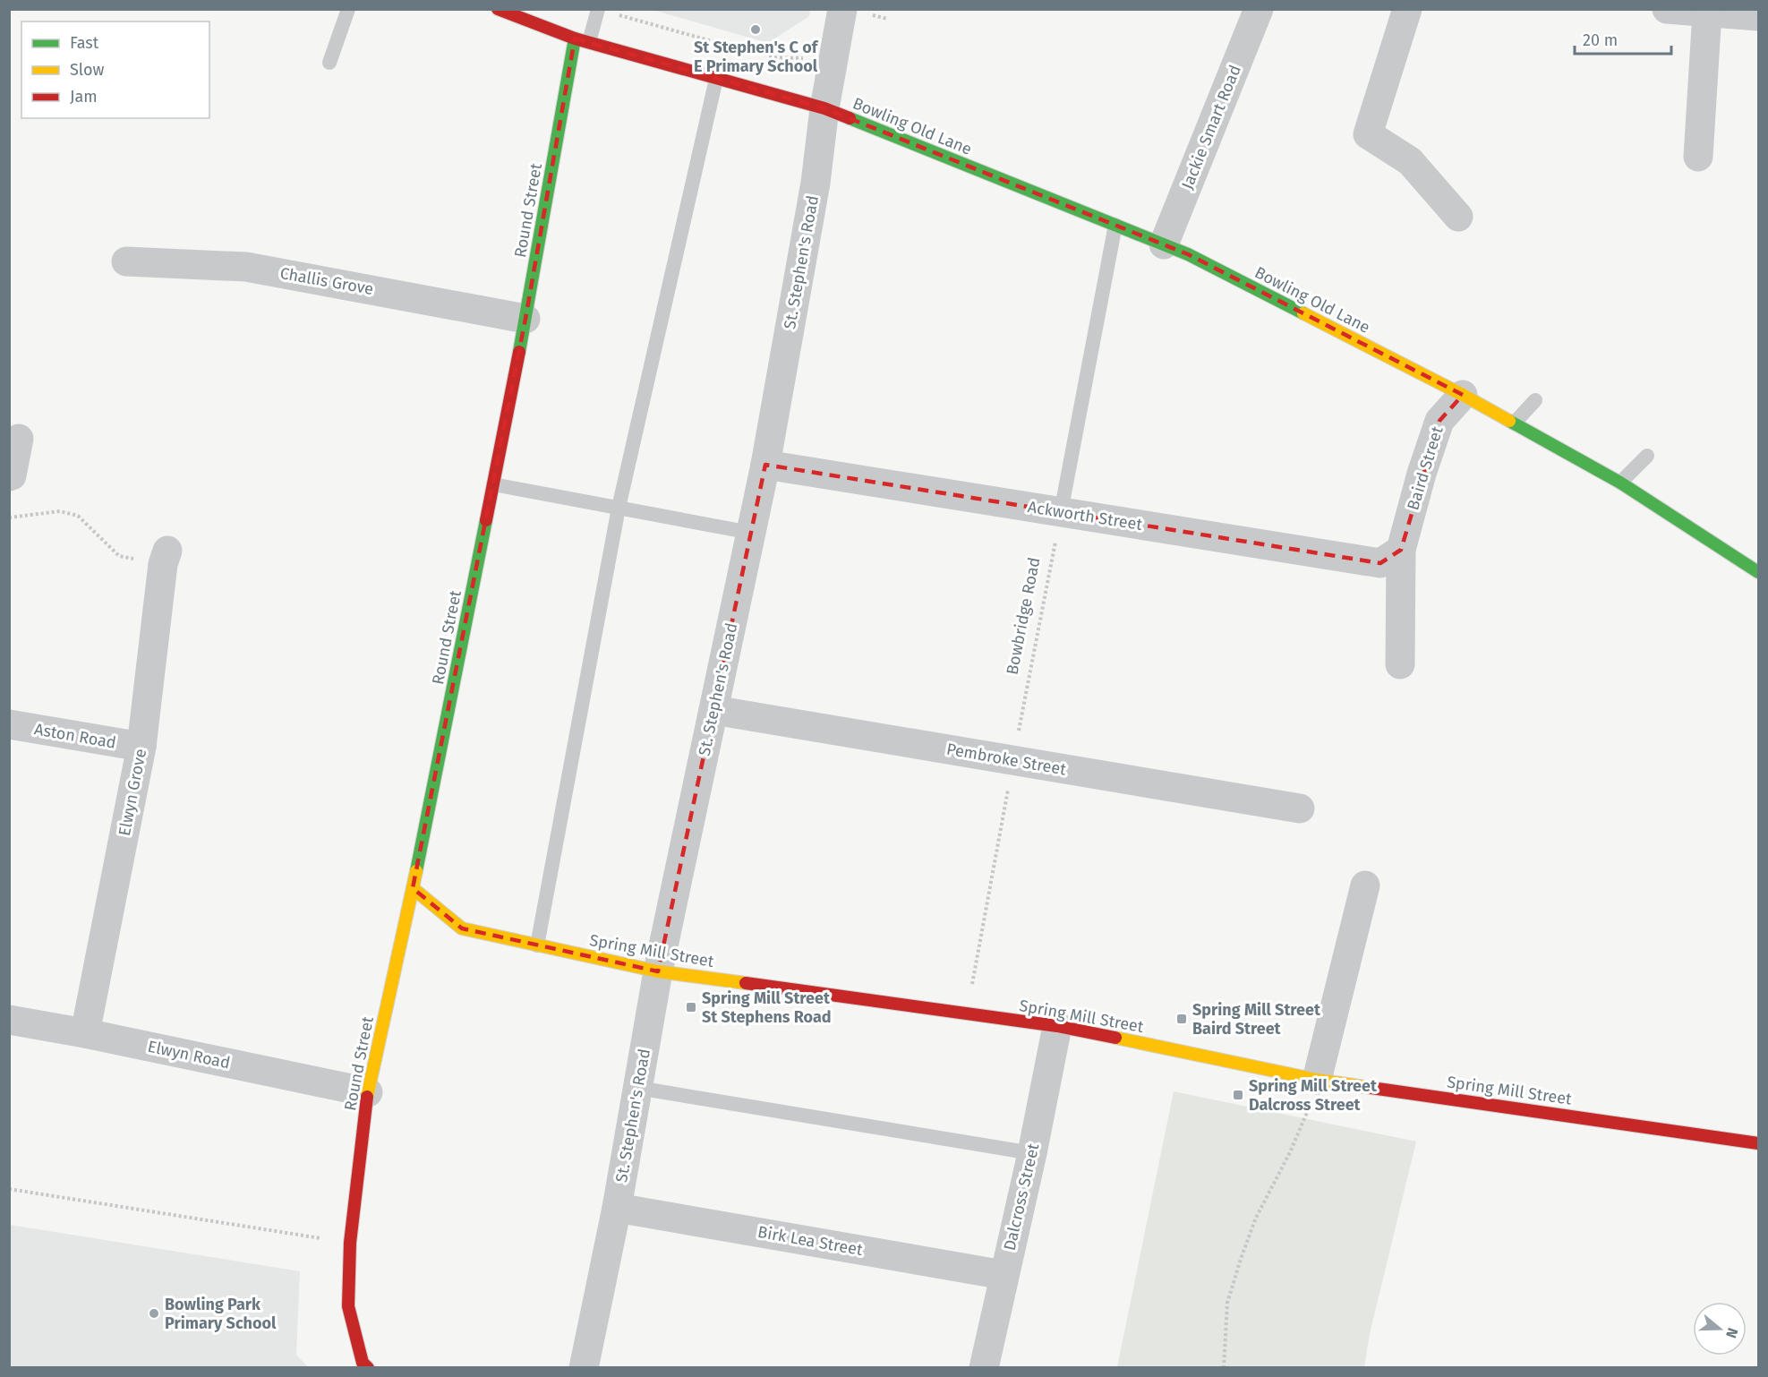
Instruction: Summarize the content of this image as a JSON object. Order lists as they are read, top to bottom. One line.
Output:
{"streets":{"street":["Bowling Old Lane","Jackie Smart Road","Round Street","St. Stephen's Road","Challis Grove","Baird Street","Ackworth Street","Aston Road","Pembroke Street","Elwyn Grove","Spring Mill Street","Elwyn Road","Dalcross Street","Birk Lea Street"],"path":["Bowbridge Road"]},"crossings":[["Bowling Old Lane","Jackie Smart Road"],["Bowling Old Lane","Round Street"],["Bowling Old Lane","St. Stephen's Road"],["Bowling Old Lane","Baird Street"],["Round Street","Challis Grove"],["Round Street","Spring Mill Street"],["Round Street","Elwyn Road"],["St. Stephen's Road","Ackworth Street"],["St. Stephen's Road","Pembroke Street"],["St. Stephen's Road","Spring Mill Street"],["St. Stephen's Road","Birk Lea Street"],["Baird Street","Ackworth Street"],["Ackworth Street","Bowbridge Road"],["Bowbridge Road","Pembroke Street"],["Bowbridge Road","Spring Mill Street"],["Aston Road","Elwyn Grove"],["Elwyn Grove","Elwyn Road"],["Spring Mill Street","Dalcross Street"],["Dalcross Street","Birk Lea Street"]],"places":{"other":["St Stephen's C of E Primary School","Bowling Park Primary School"],"transit":["Spring Mill Street St Stephens Road","Spring Mill Street Baird Street","Spring Mill Street Dalcross Street"]},"legend":["Fast","Slow","Jam"],"scale_bar":"20 m","north":"right"}
